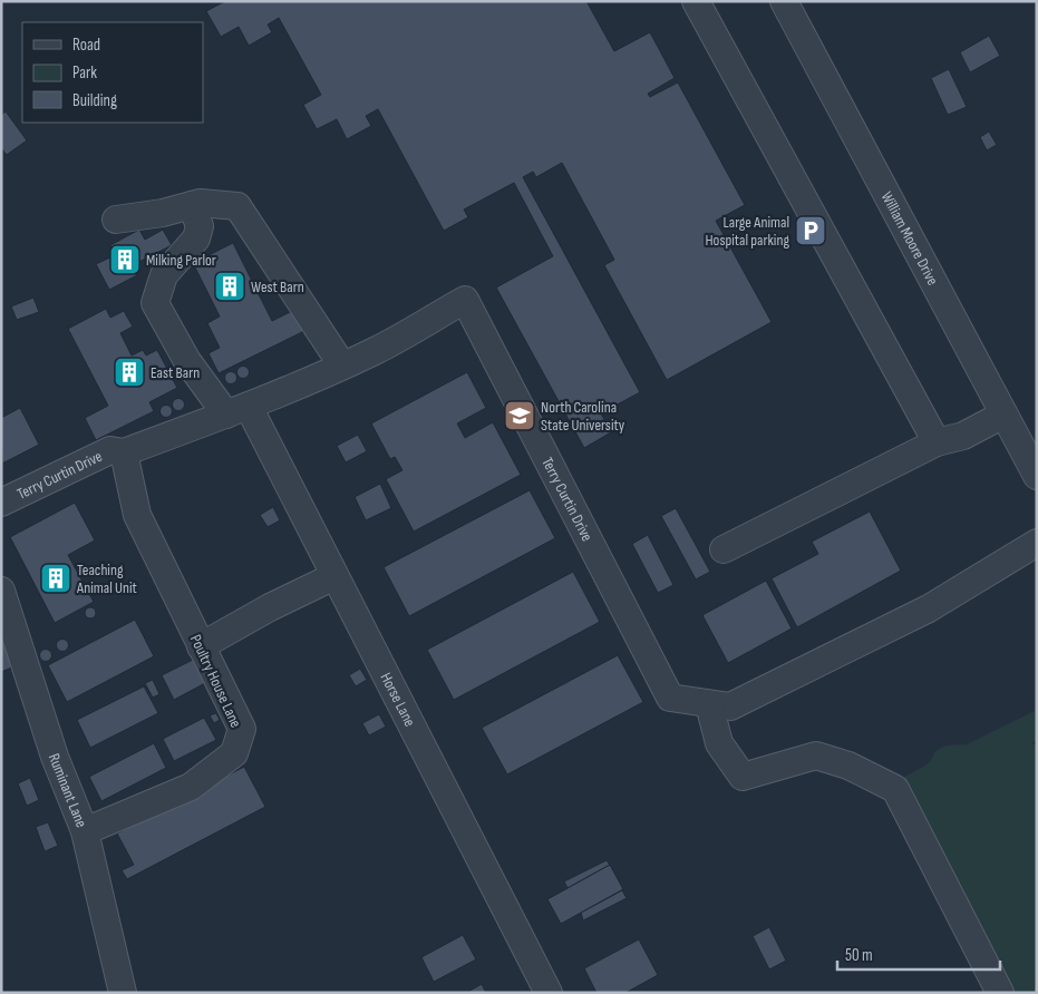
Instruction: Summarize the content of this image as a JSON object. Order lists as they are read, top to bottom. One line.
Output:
{"streets":{"street":["William Moore Drive","Terry Curtin Drive","Poultry House Lane","Horse Lane","Ruminant Lane"]},"crossings":[["Terry Curtin Drive","Poultry House Lane"],["Terry Curtin Drive","Horse Lane"],["Poultry House Lane","Ruminant Lane"]],"places":{"parking":["Large Animal Hospital parking"],"building":["Milking Parlor","West Barn","East Barn","Teaching Animal Unit"],"school or university":["North Carolina State University"]},"legend":["Road","Park","Building"],"scale_bar":"50 m"}
